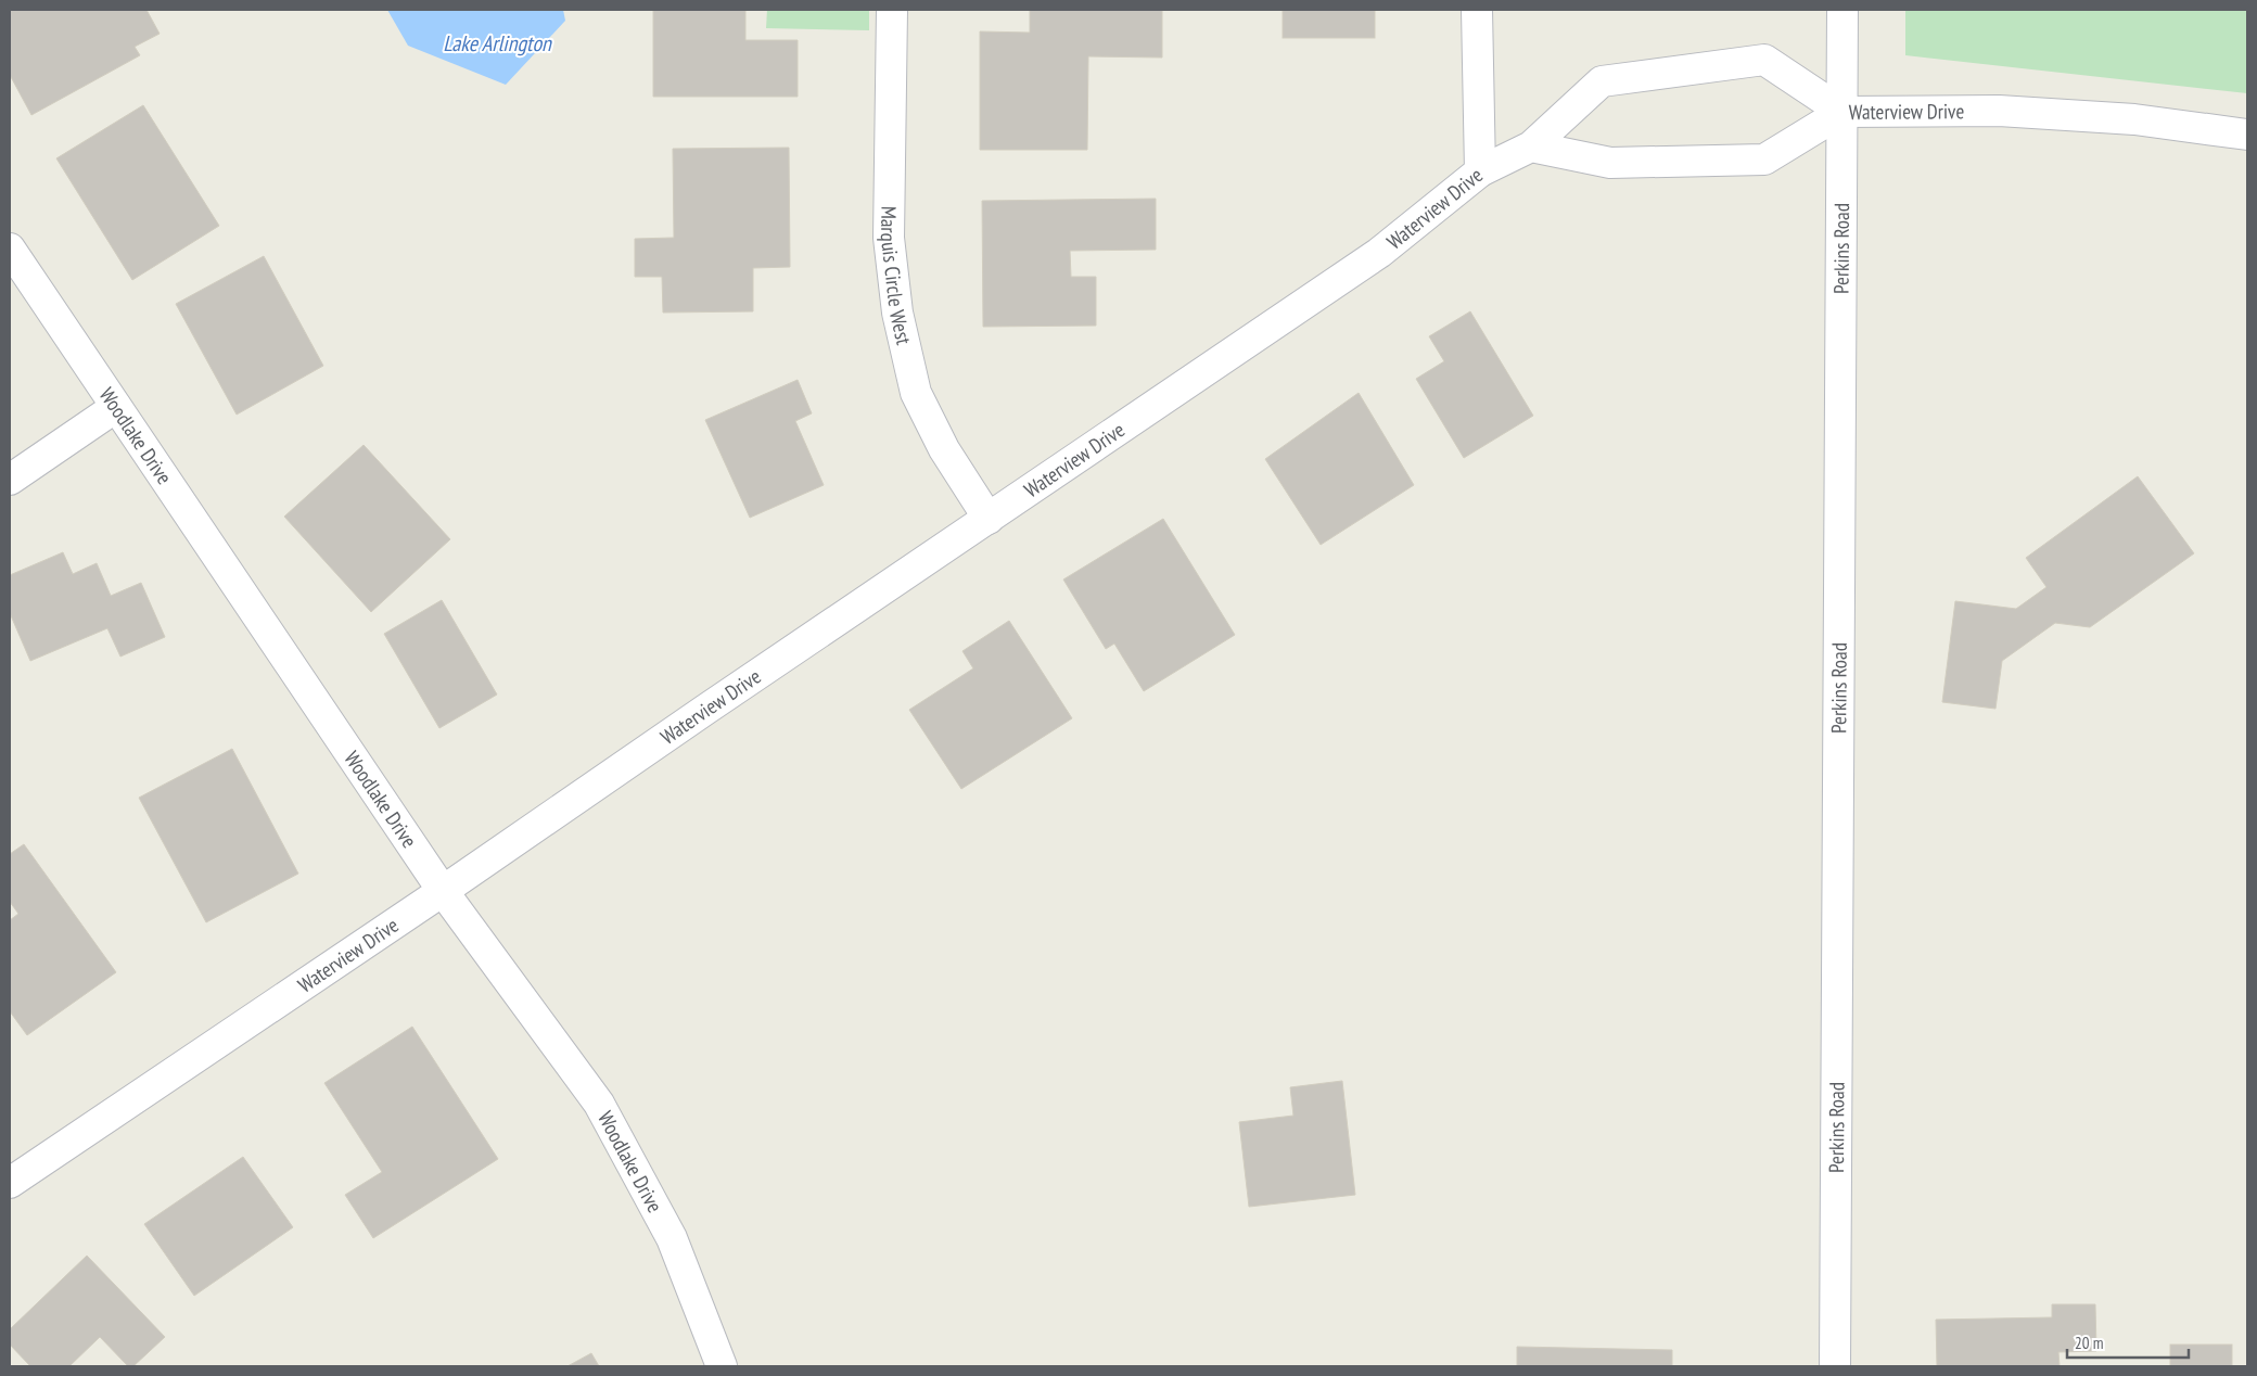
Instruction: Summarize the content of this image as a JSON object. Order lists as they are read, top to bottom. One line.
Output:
{"streets":{"street":["Waterview Drive","Perkins Road","Marquis Circle West","Woodlake Drive"]},"crossings":[["Waterview Drive","Perkins Road"],["Waterview Drive","Marquis Circle West"],["Waterview Drive","Woodlake Drive"]],"water":["Lake Arlington"],"scale_bar":"20 m"}
